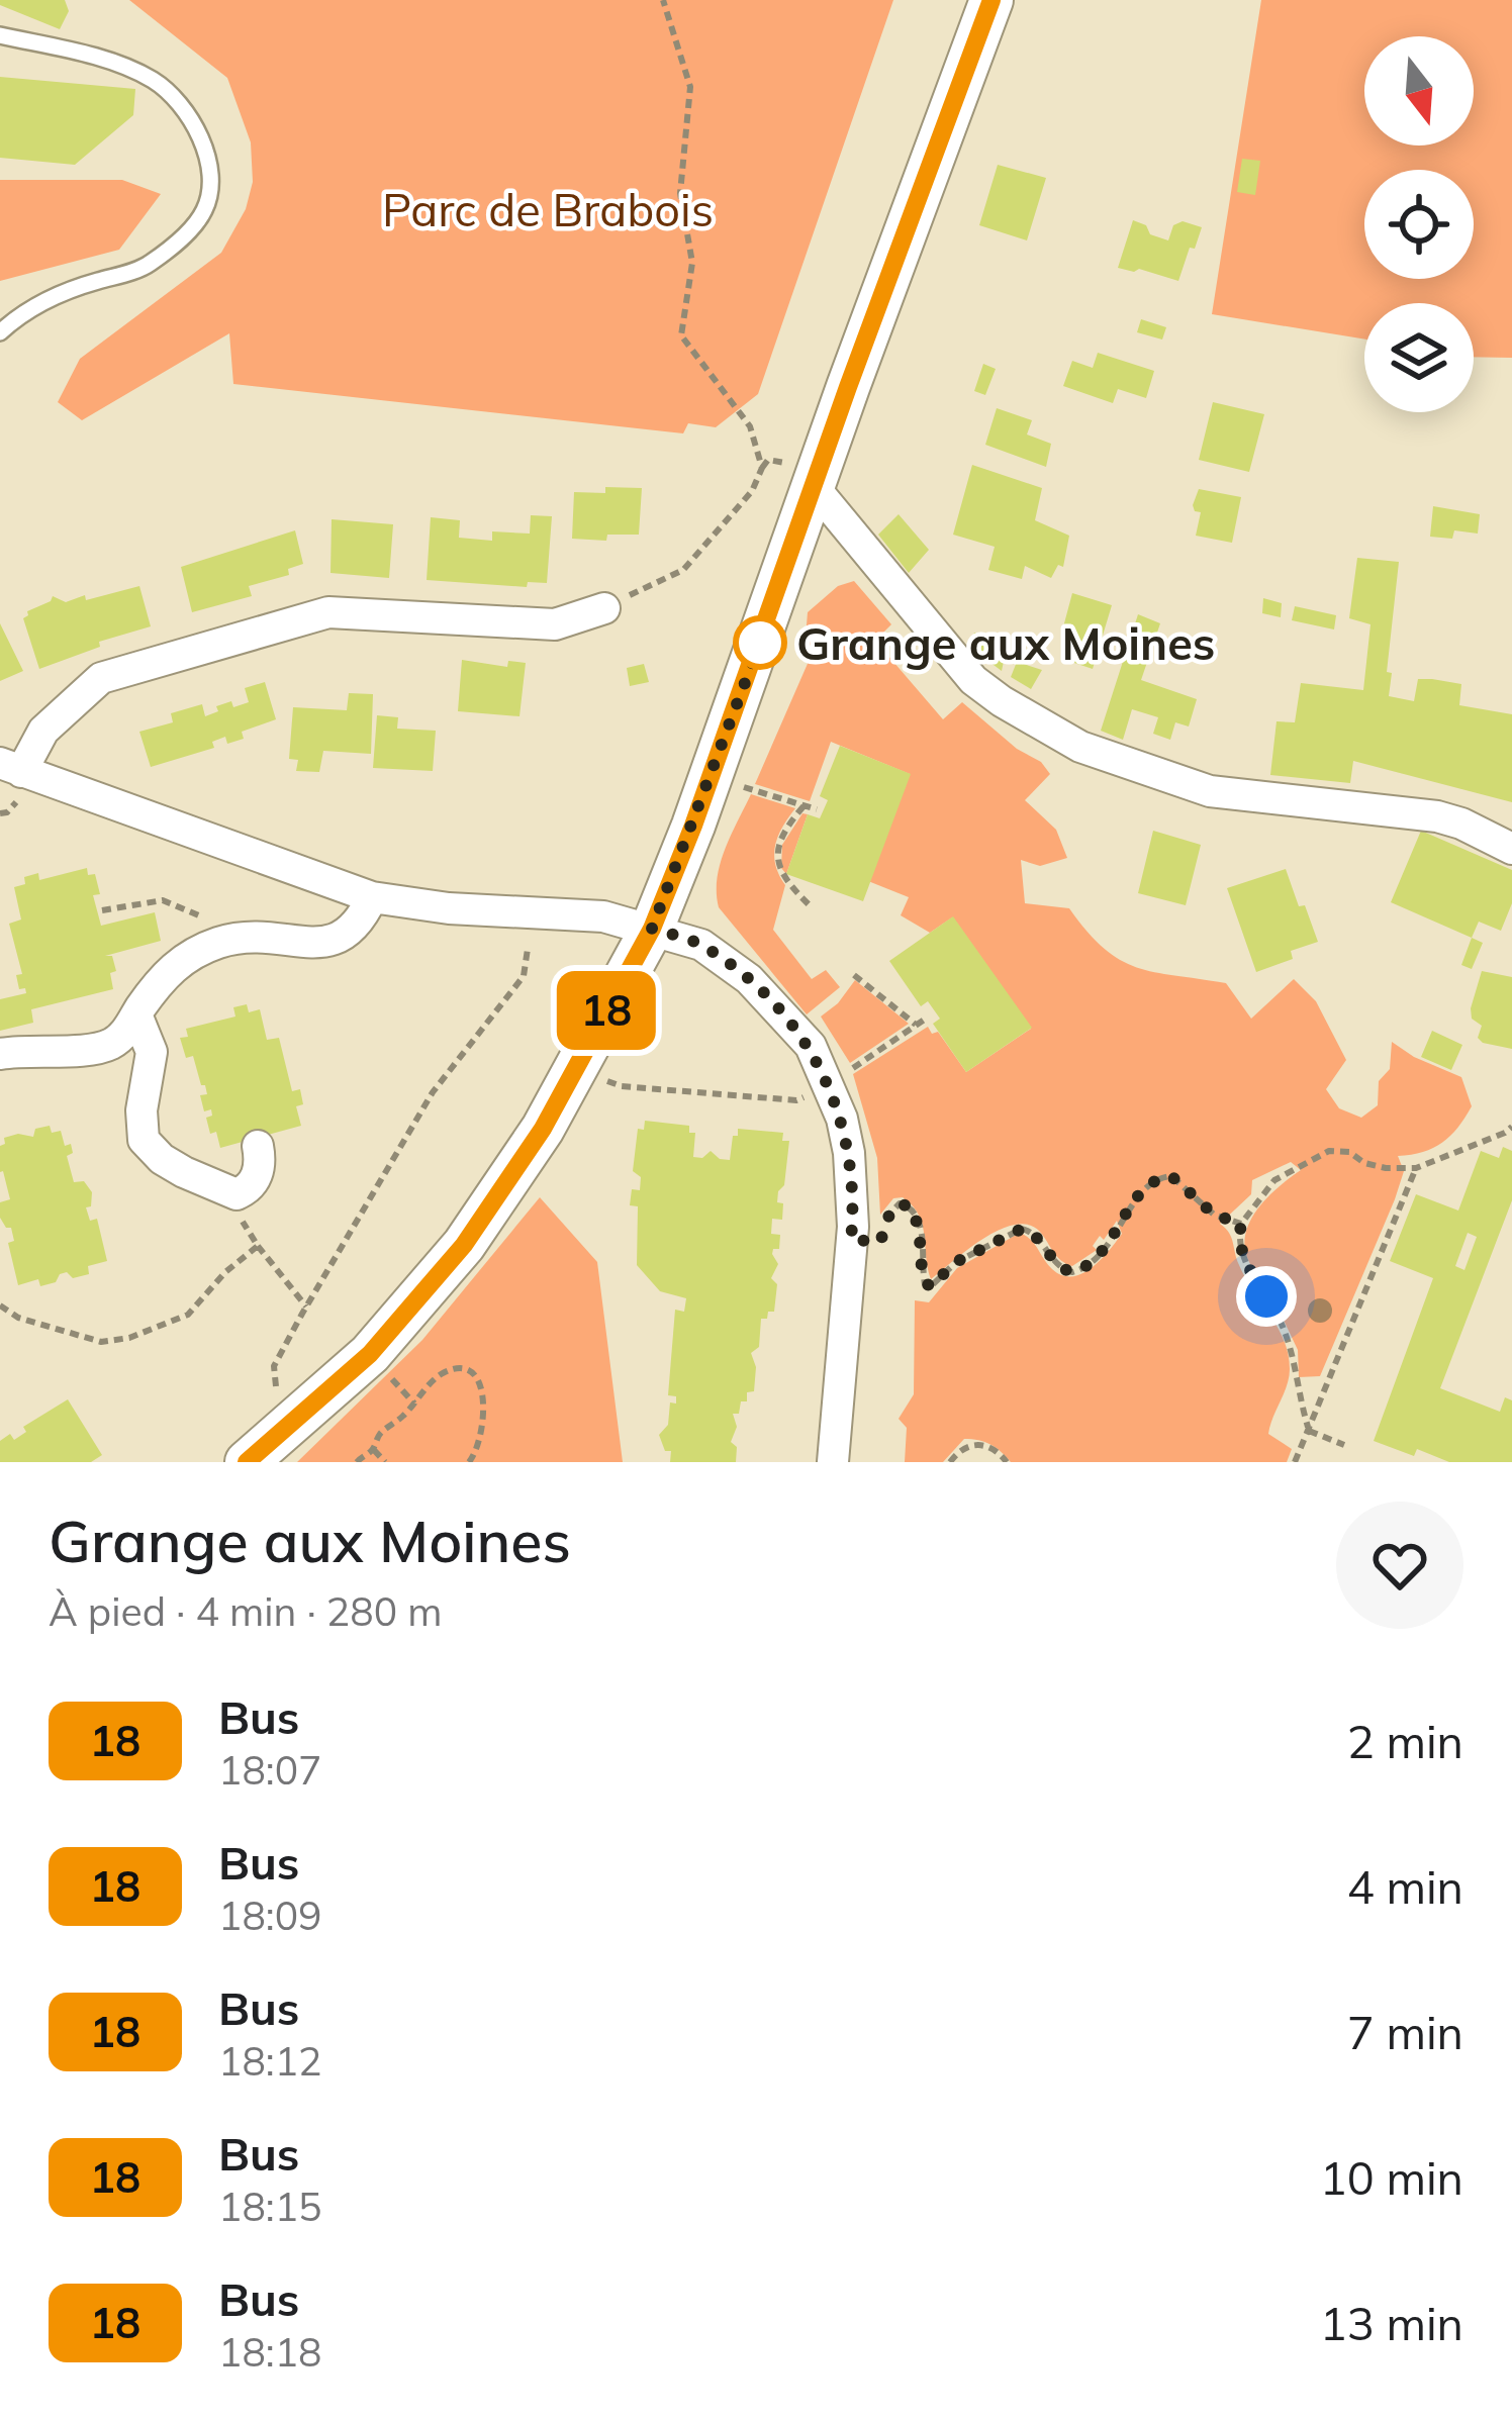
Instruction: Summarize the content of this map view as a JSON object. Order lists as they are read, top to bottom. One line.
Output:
{"parks":["Parc de Brabois"],"places":["Grange aux Moines"],"lines":["bus line 18"],"north":"bottom","page":{"on_map":"18","heading":["Grange aux Moines","À pied · 4 min · 280 m"],"list":[{"mark":"18","name":"Bus","note":"18:07","value":"2 min"},{"mark":"18","name":"Bus","note":"18:09","value":"4 min"},{"mark":"18","name":"Bus","note":"18:12","value":"7 min"},{"mark":"18","name":"Bus","note":"18:15","value":"10 min"},{"mark":"18","name":"Bus","note":"18:18","value":"13 min"}]}}
